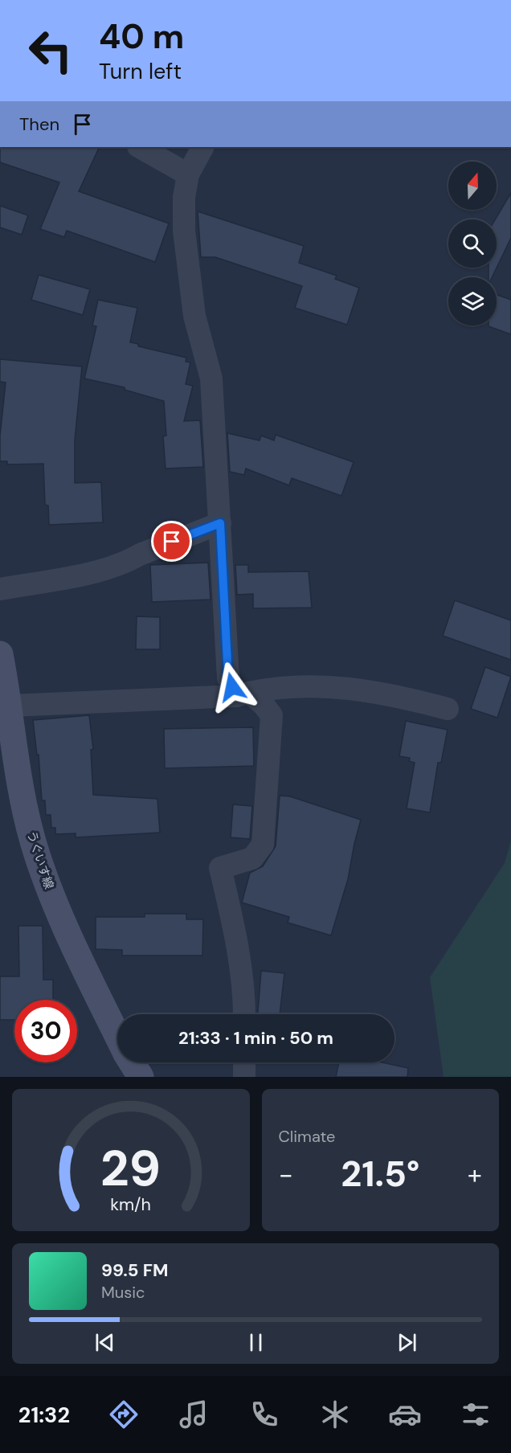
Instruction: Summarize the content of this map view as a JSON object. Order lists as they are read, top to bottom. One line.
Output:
{"streets":{"street":["うぐいす線"]},"north":"top","page":{"turn":["40 m","Turn left"],"then":"Then","limit":"30","trip":"21:33 · 1 min · 50 m","tile":"Climate","heat":["−","21.5°","+"],"song":["99.5 FM","Music"],"tabs":"21:32","gauge":["29","km/h"]}}
